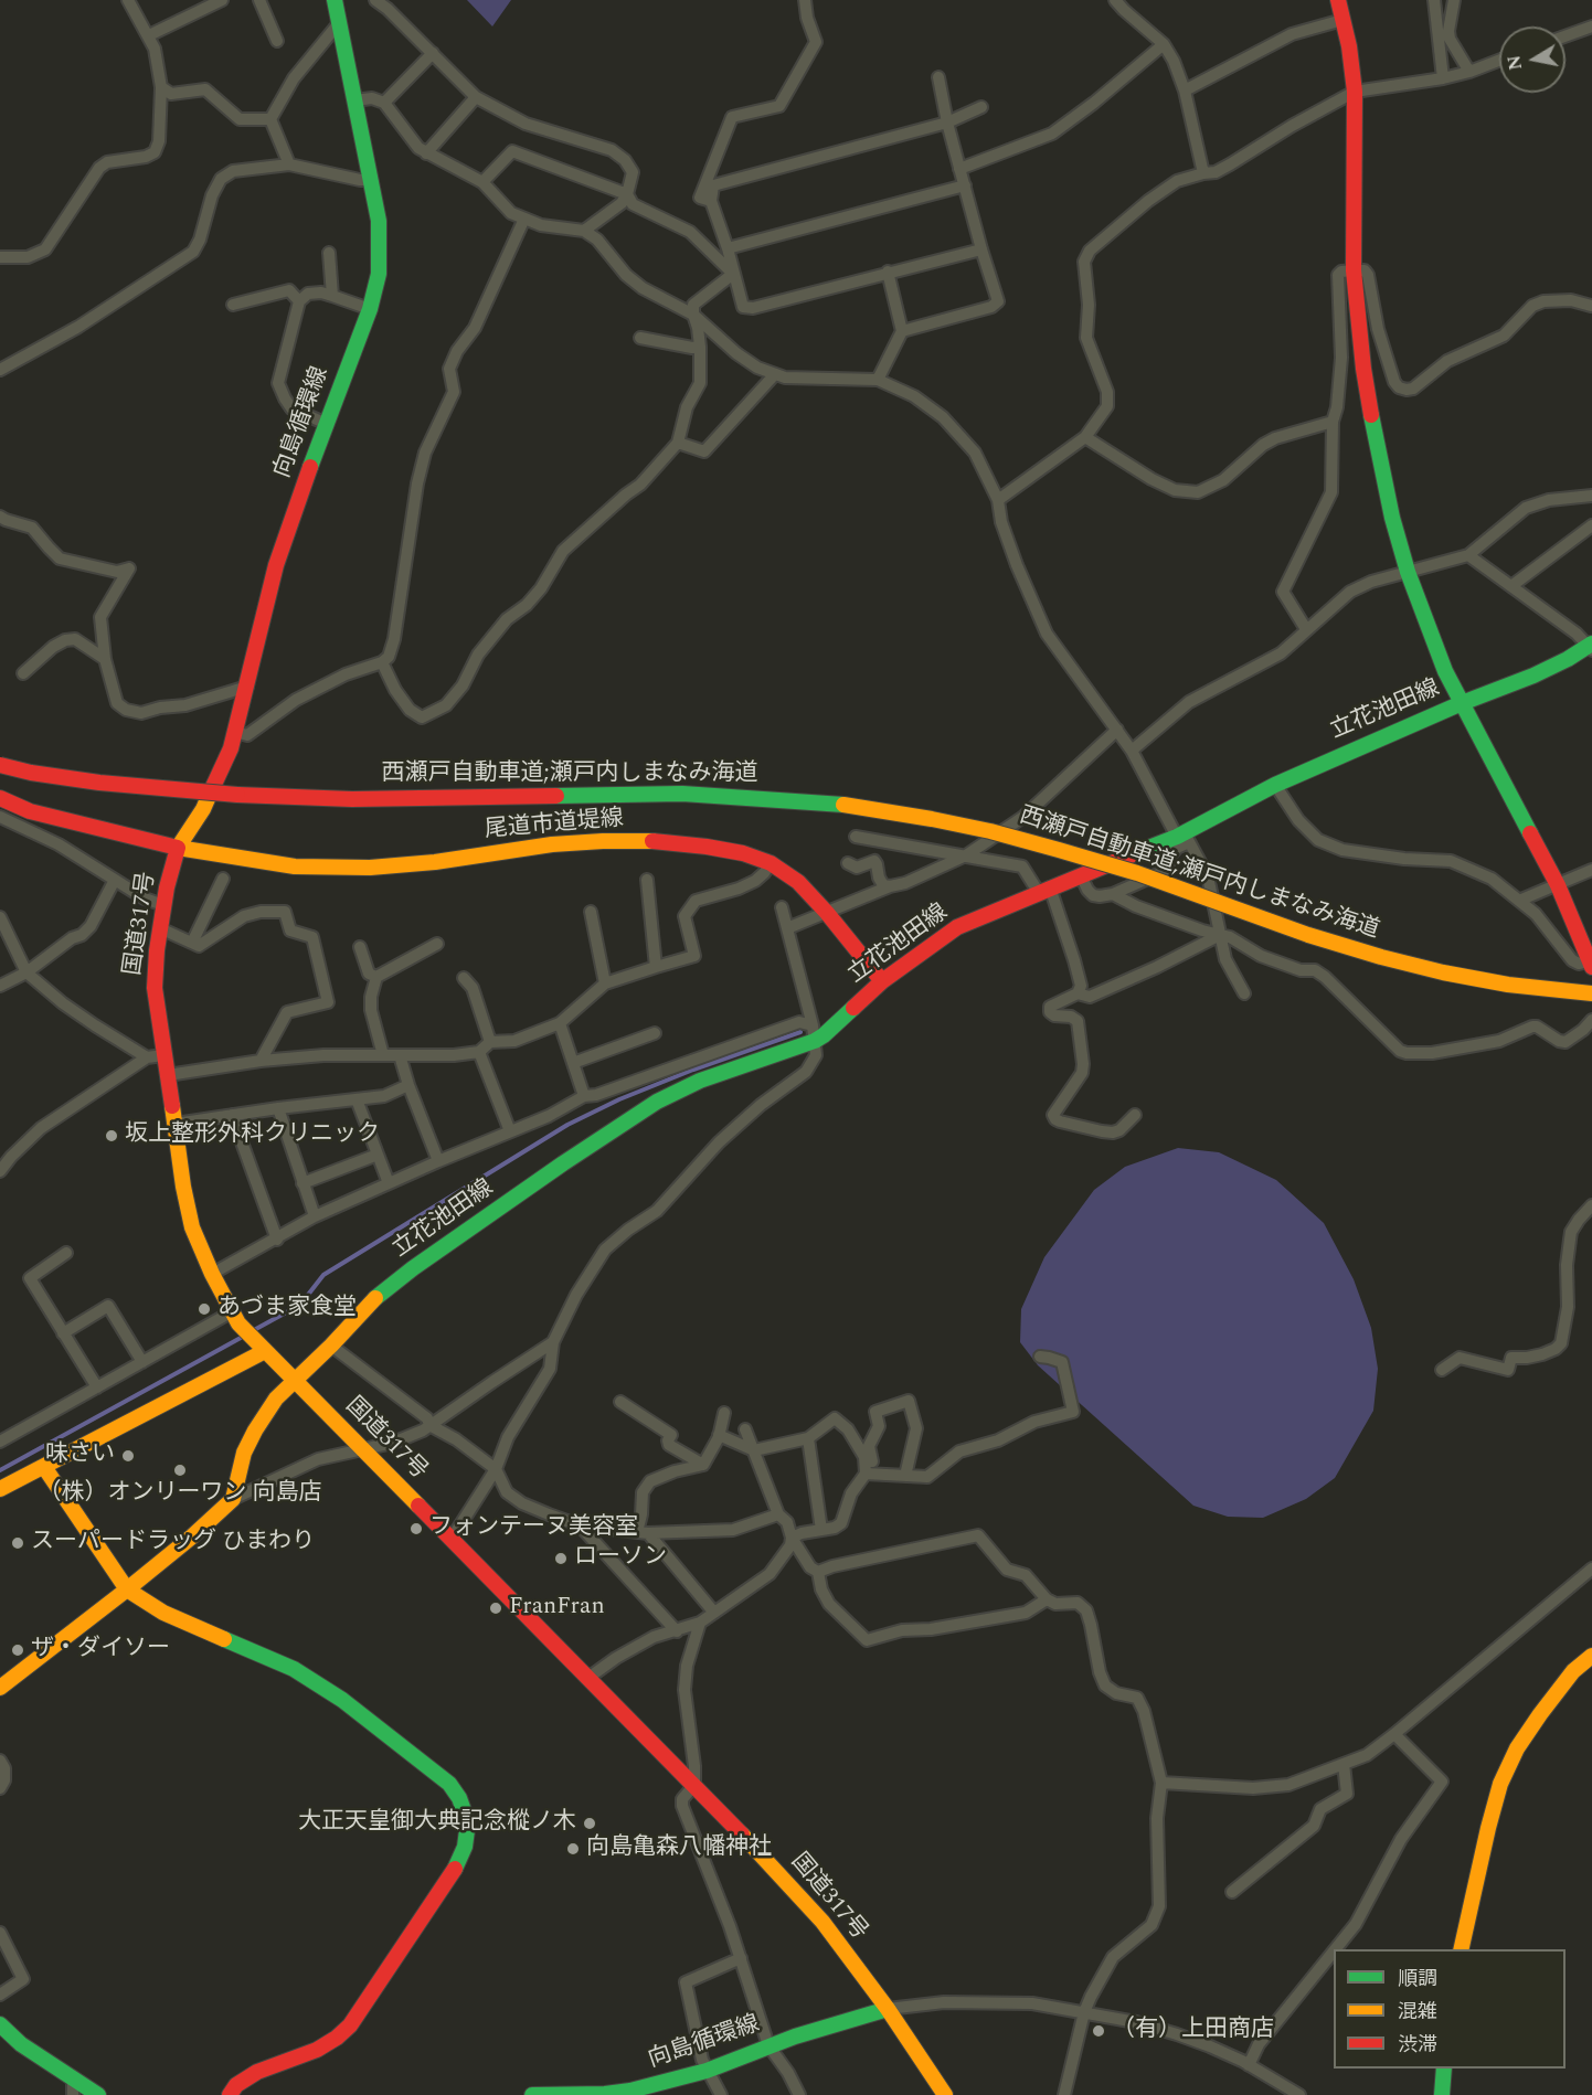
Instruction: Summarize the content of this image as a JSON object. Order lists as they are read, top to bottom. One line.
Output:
{"streets":{"main road":["向島循環線","立花池田線","西瀬戸自動車道;瀬戸内しまなみ海道","尾道市道堤線","国道317号"]},"crossings":[["向島循環線","尾道市道堤線"],["向島循環線","国道317号"],["立花池田線","尾道市道堤線"],["立花池田線","国道317号"],["尾道市道堤線","国道317号"]],"places":["坂上整形外科クリニック","あづま家食堂","味さい","（株）オンリーワン 向島店","フォンテーヌ美容室","スーパードラッグ ひまわり","ローソン","FranFran","ザ・ダイソー","大正天皇御大典記念樅ノ木","向島亀森八幡神社","（有）上田商店"],"legend":["順調","混雑","渋滞"],"north":"left"}
